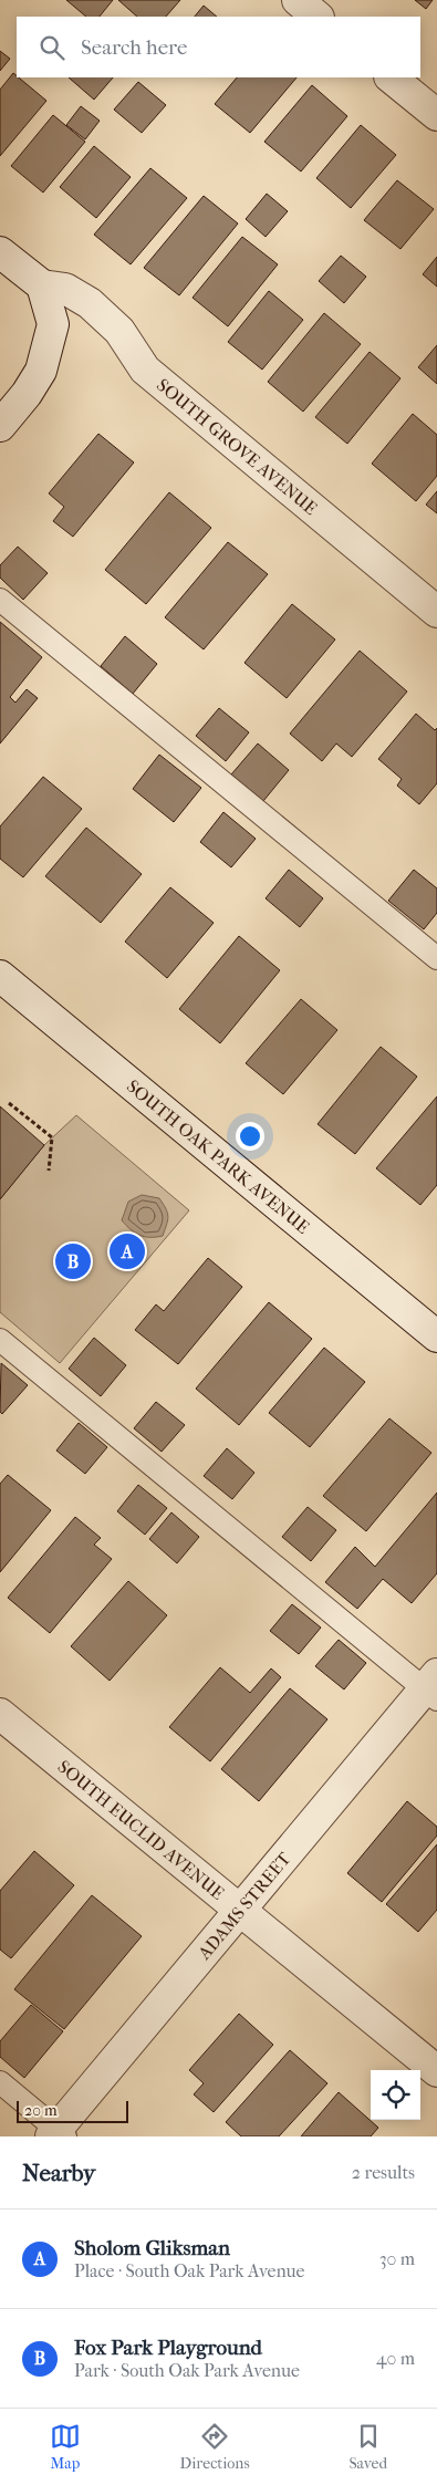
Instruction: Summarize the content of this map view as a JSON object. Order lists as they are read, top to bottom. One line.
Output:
{"streets":{"street":["SOUTH GROVE AVENUE","SOUTH OAK PARK AVENUE","SOUTH EUCLID AVENUE","ADAMS STREET"]},"crossings":[["SOUTH EUCLID AVENUE","ADAMS STREET"]],"scale_bar":"20 m","page":{"search":"Search here","pins":["A","B"],"scale":"20 m","heading":["Nearby","2 results"],"list":[{"mark":"A","name":"Sholom Gliksman","note":"Place · South Oak Park Avenue","value":"30 m"},{"mark":"B","name":"Fox Park Playground","note":"Park · South Oak Park Avenue","value":"40 m"}],"nav":["Map","Directions","Saved"]}}
